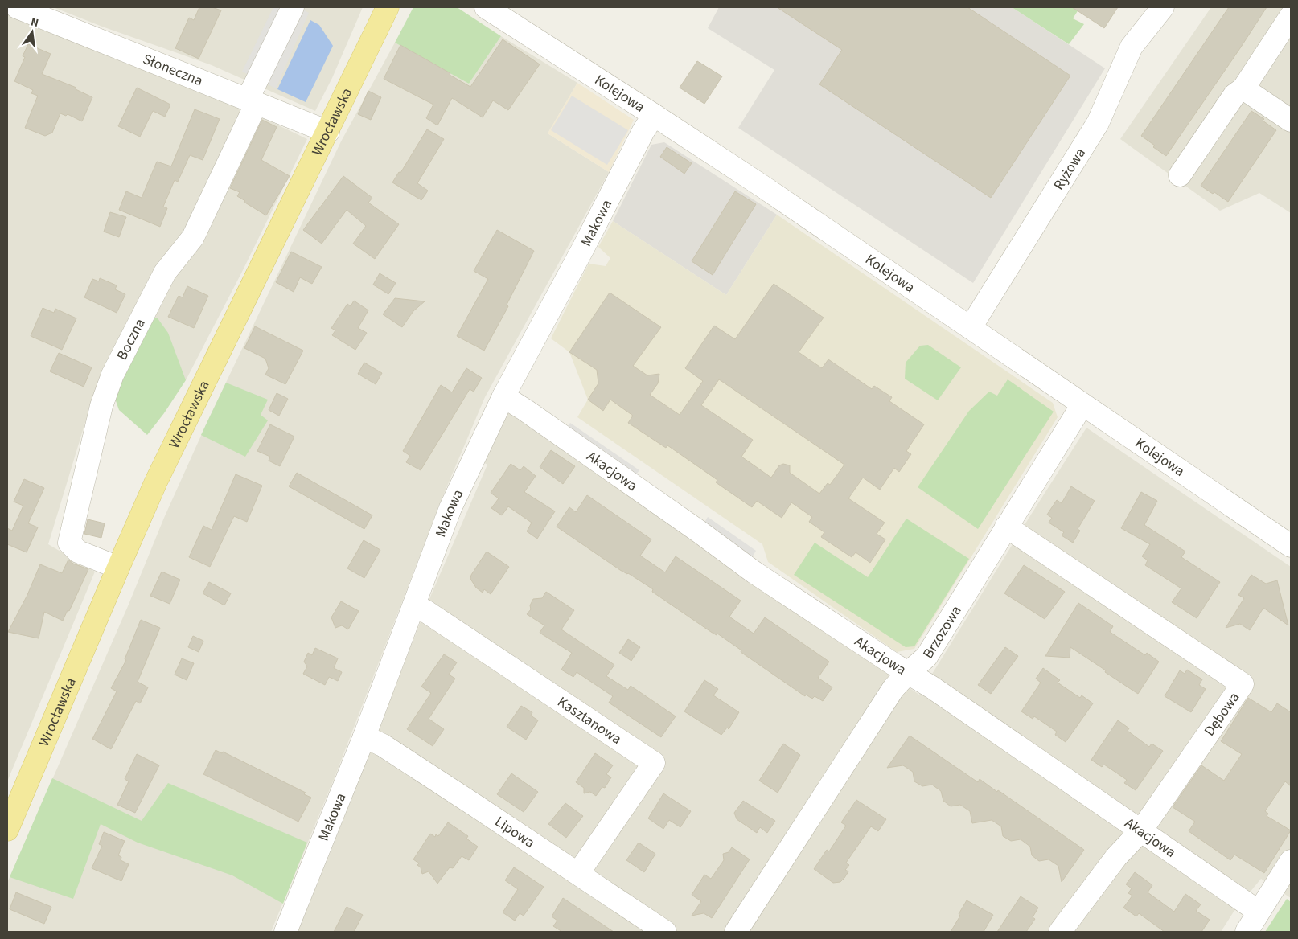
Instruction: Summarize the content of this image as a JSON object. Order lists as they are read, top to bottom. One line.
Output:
{"streets":{"main road":["Wrocławska"],"street":["Słoneczna","Kolejowa","Ryżowa","Makowa","Boczna","Akacjowa","Brzozowa","Dębowa","Kasztanowa","Lipowa"]},"crossings":[["Słoneczna","Wrocławska"],["Słoneczna","Boczna"],["Kolejowa","Ryżowa"],["Kolejowa","Makowa"],["Kolejowa","Brzozowa"],["Wrocławska","Boczna"],["Makowa","Akacjowa"],["Makowa","Kasztanowa"],["Makowa","Lipowa"],["Akacjowa","Brzozowa"],["Akacjowa","Dębowa"],["Brzozowa","Dębowa"],["Kasztanowa","Lipowa"]],"north":"top"}
